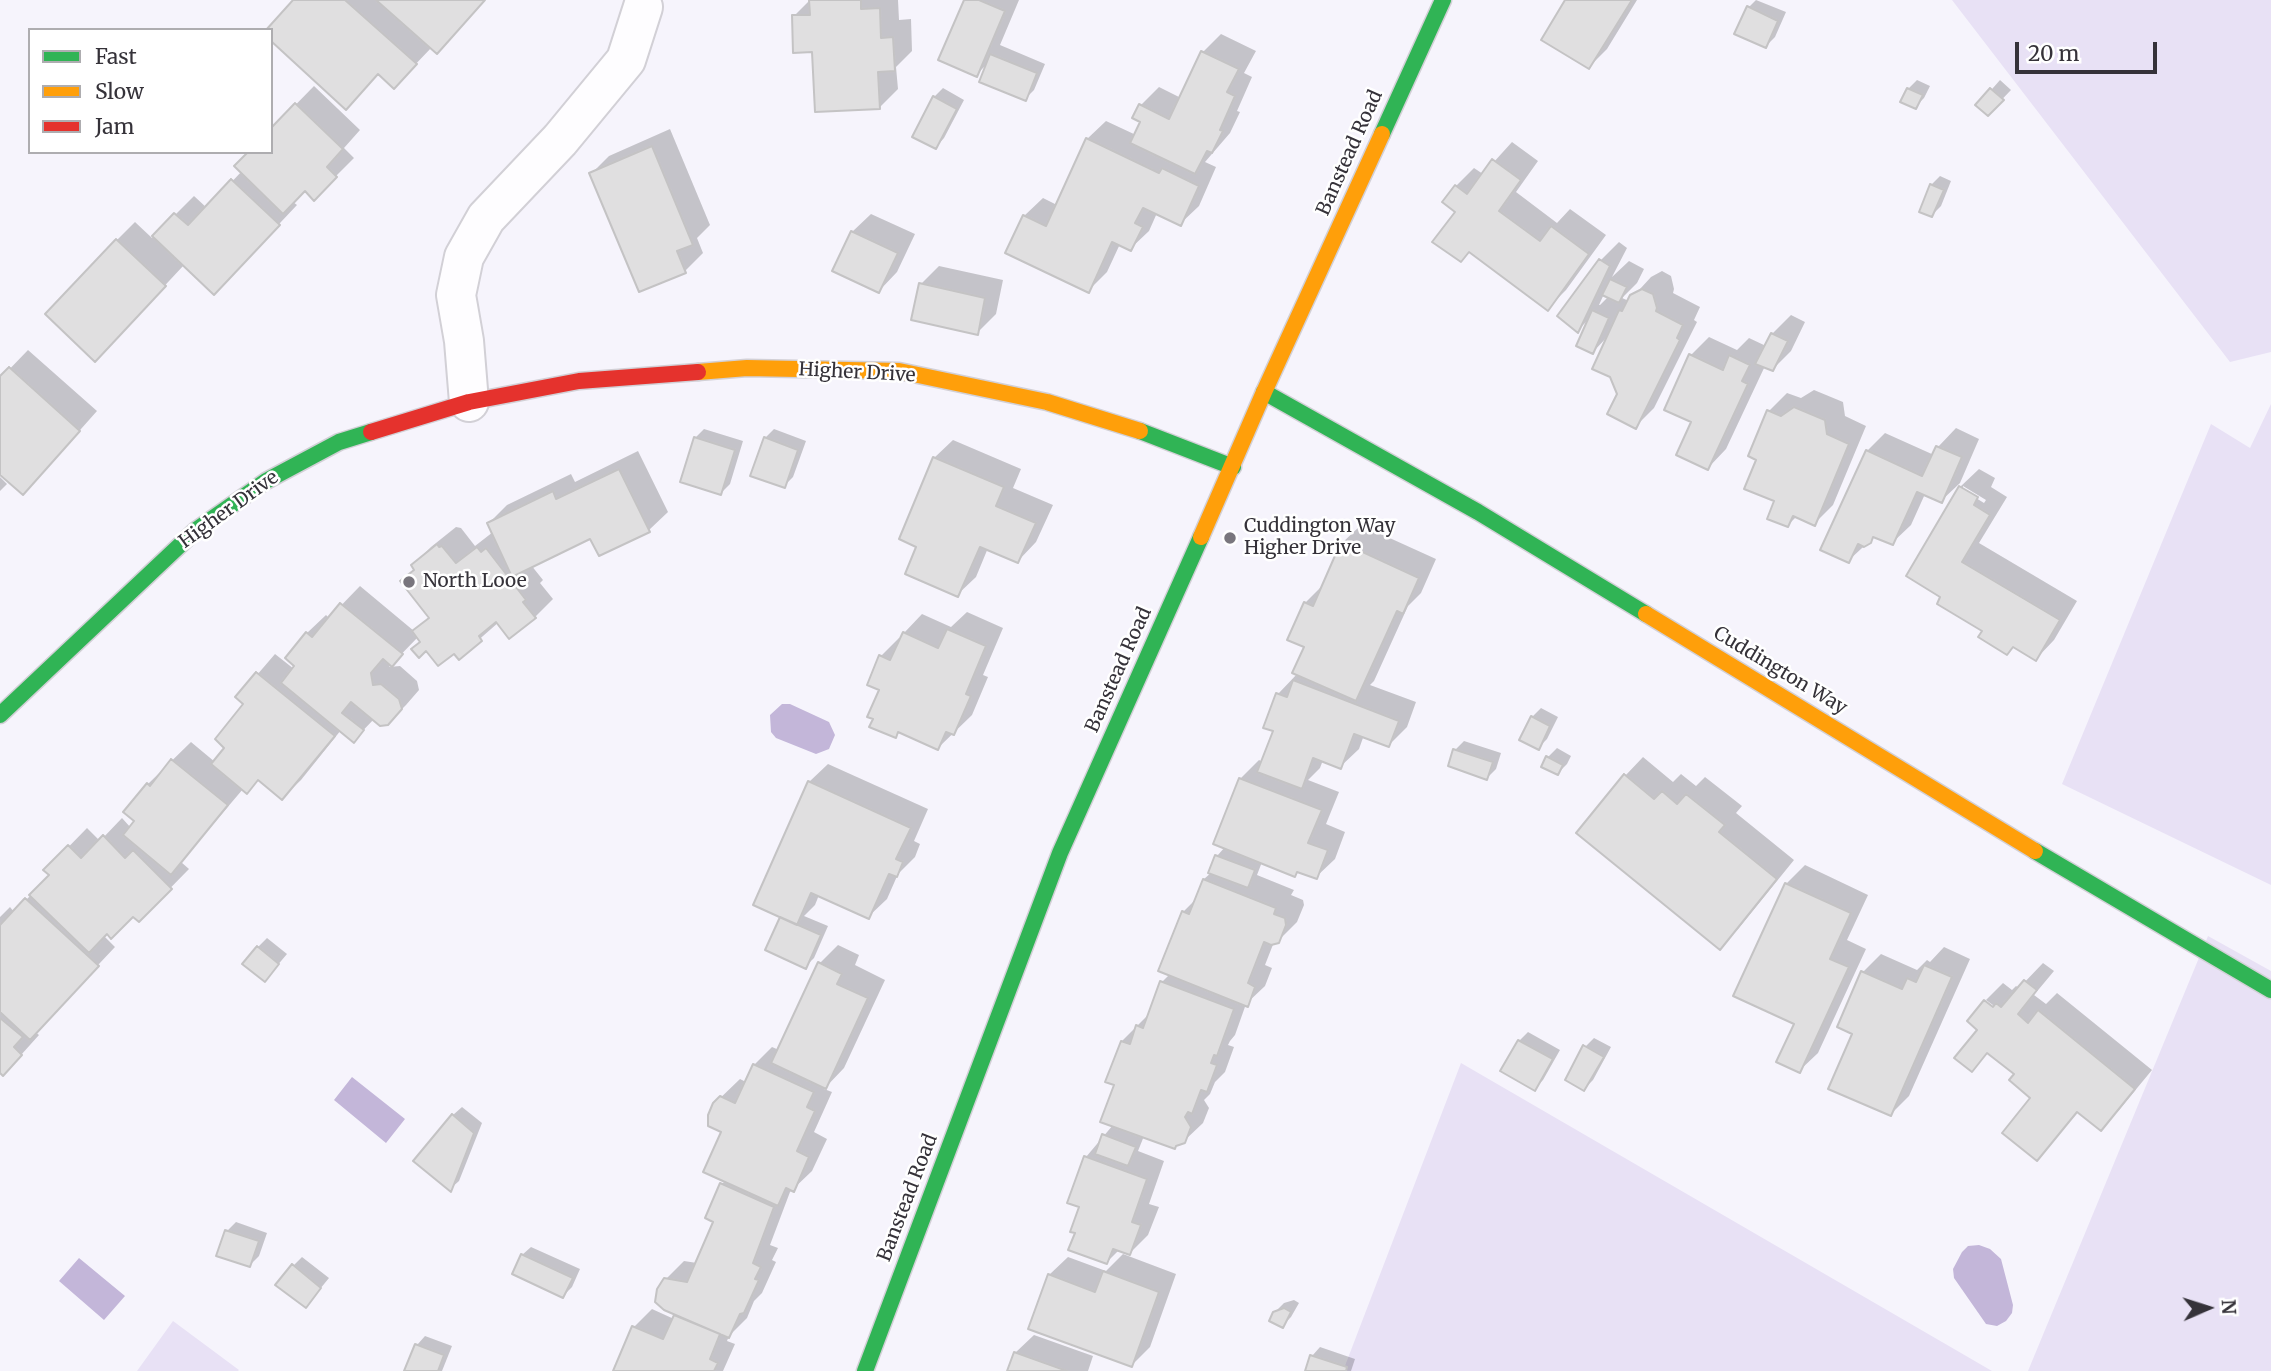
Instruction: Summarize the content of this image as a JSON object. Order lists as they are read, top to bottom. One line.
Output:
{"streets":{"street":["Banstead Road","Higher Drive","Cuddington Way"]},"crossings":[["Banstead Road","Higher Drive"],["Banstead Road","Cuddington Way"]],"places":["Cuddington Way Higher Drive","North Looe"],"legend":["Fast","Slow","Jam"],"scale_bar":"20 m","north":"right"}
